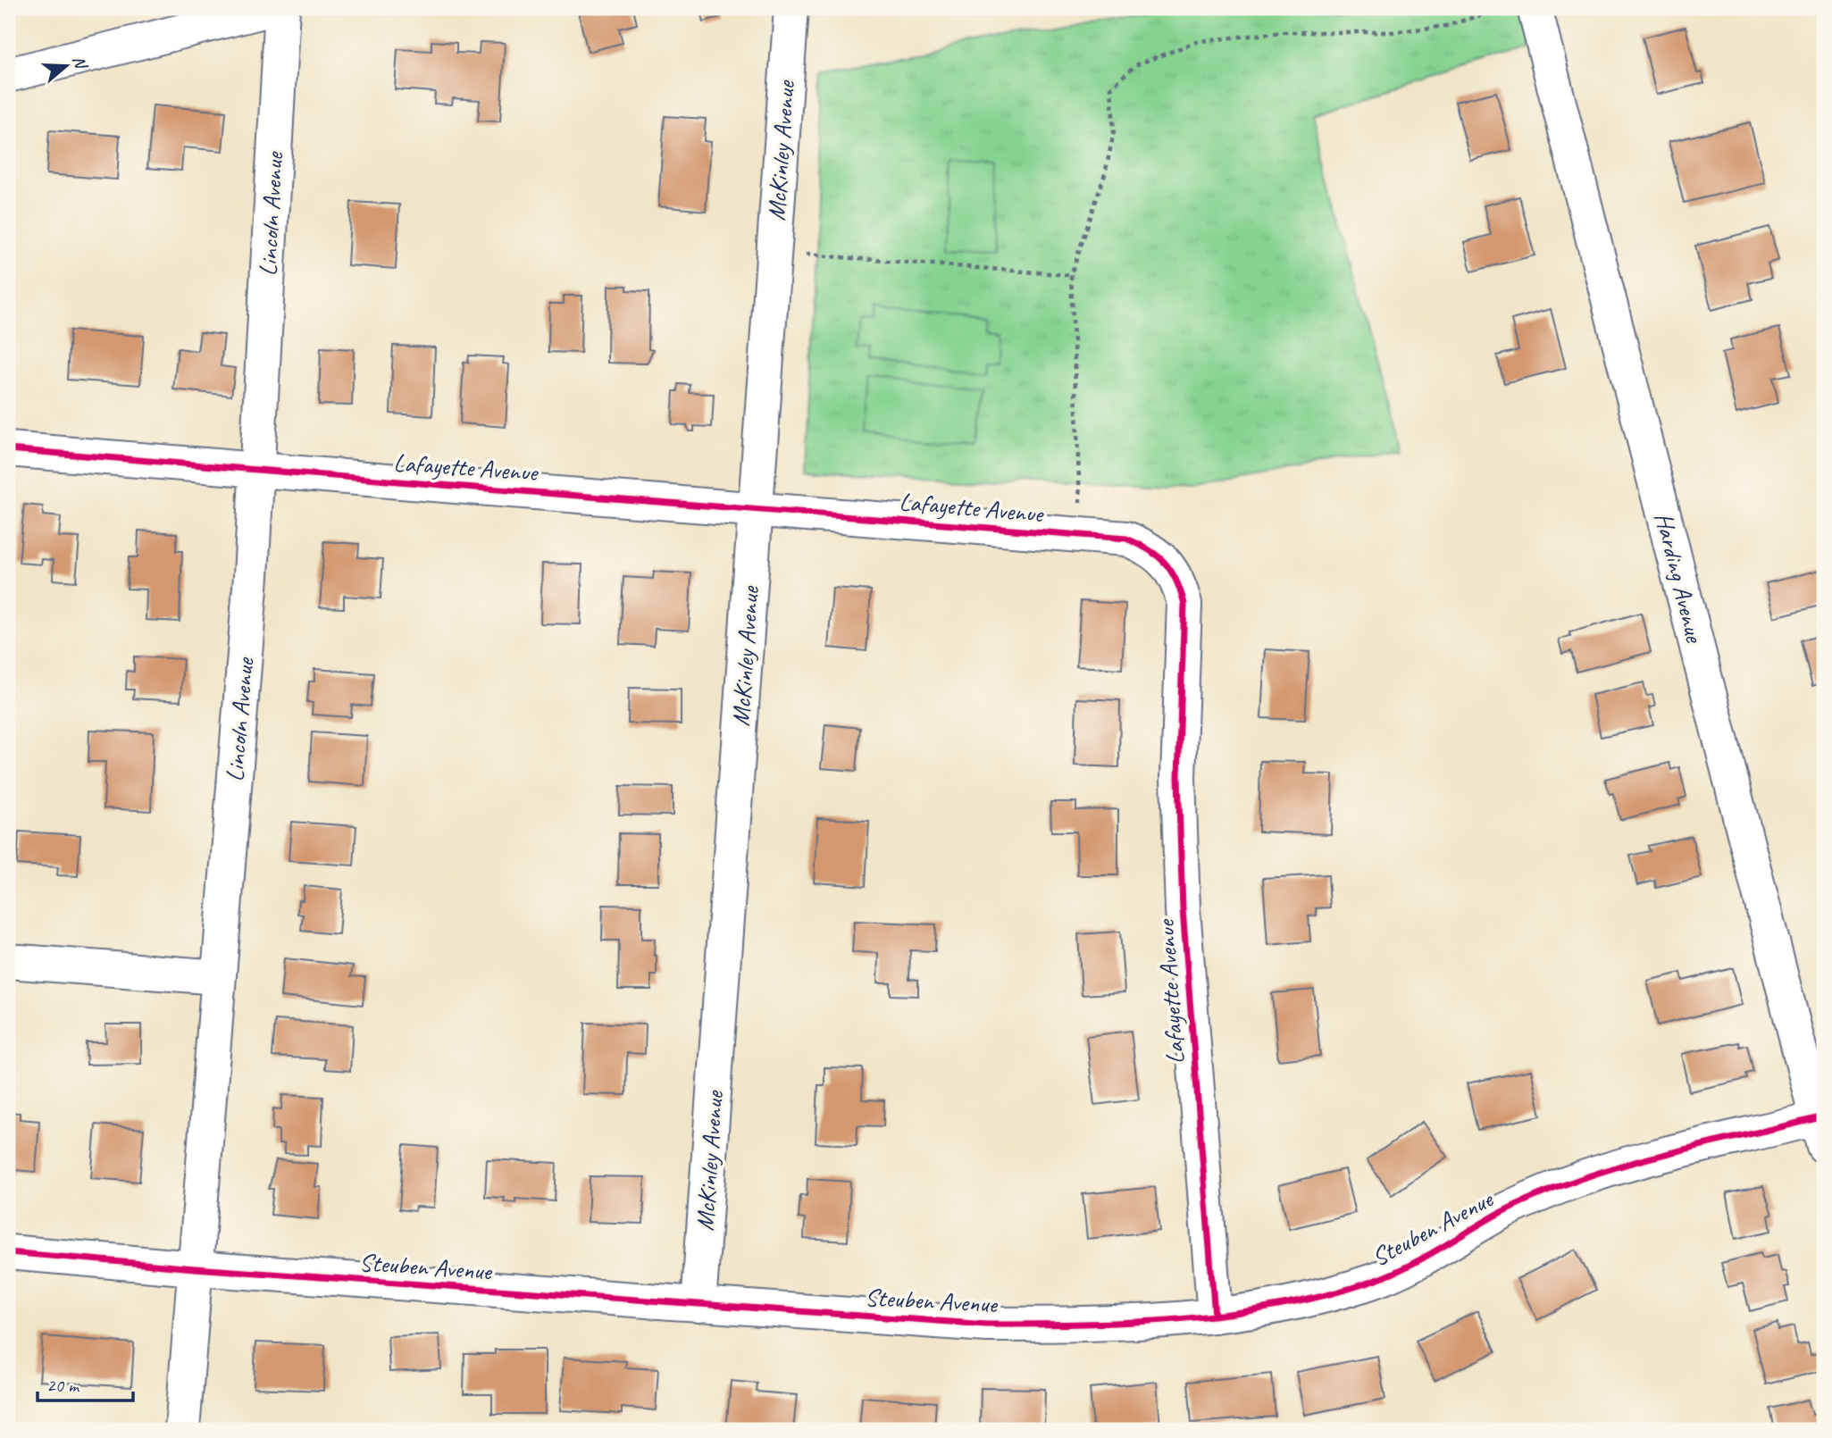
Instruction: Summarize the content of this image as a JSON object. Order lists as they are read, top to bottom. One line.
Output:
{"streets":{"street":["McKinley Avenue","Lincoln Avenue","Lafayette Avenue","Harding Avenue","Steuben Avenue"]},"crossings":[["McKinley Avenue","Lafayette Avenue"],["McKinley Avenue","Steuben Avenue"],["Lincoln Avenue","Lafayette Avenue"],["Lincoln Avenue","Steuben Avenue"],["Lafayette Avenue","Steuben Avenue"],["Harding Avenue","Steuben Avenue"]],"scale_bar":"20 m","north":"right"}
